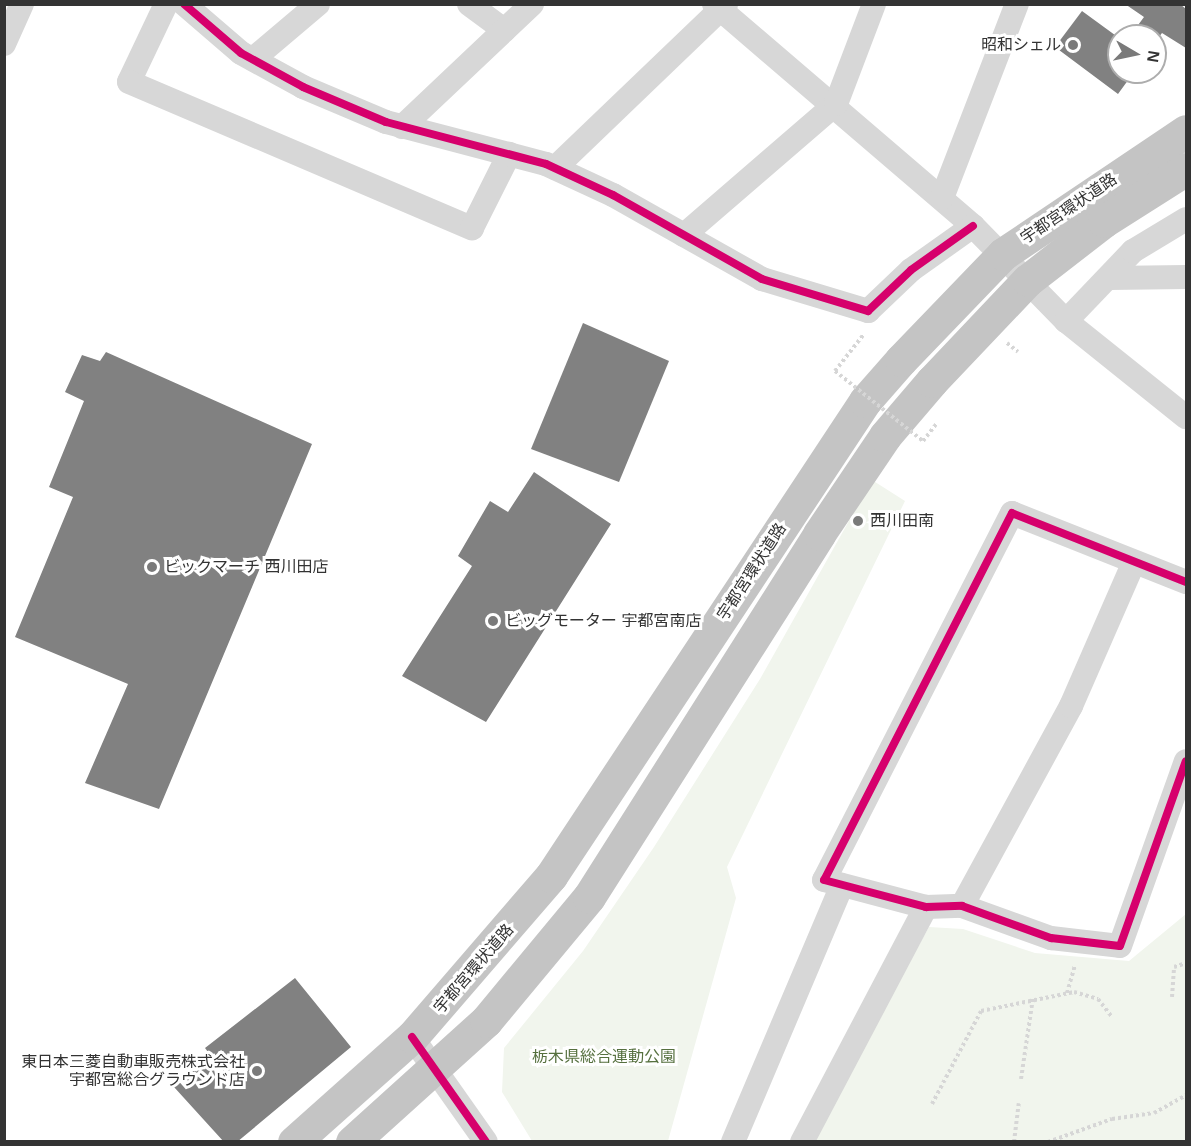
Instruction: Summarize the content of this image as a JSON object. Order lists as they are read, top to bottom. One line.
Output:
{"streets":{"highway":["宇都宮環状道路"]},"parks":["栃木県総合運動公園"],"places":["昭和シェル","西川田南","ビックマーチ 西川田店","ビッグモーター 宇都宮南店","東日本三菱自動車販売株式会社 宇都宮総合グラウンド店"],"north":"right"}
